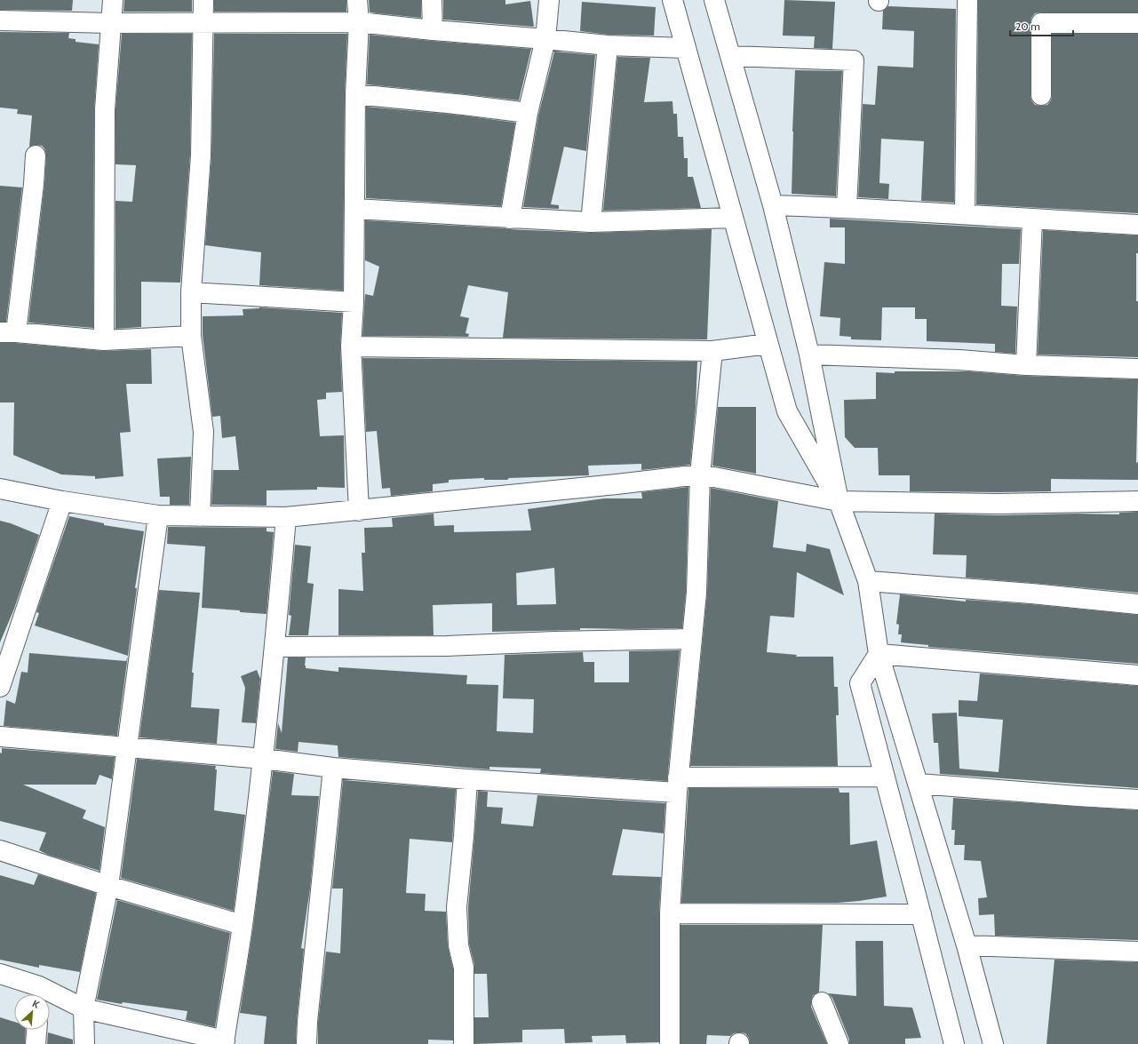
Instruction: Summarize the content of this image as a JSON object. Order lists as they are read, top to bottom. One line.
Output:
{"scale_bar":"20 m","north":"top right"}
